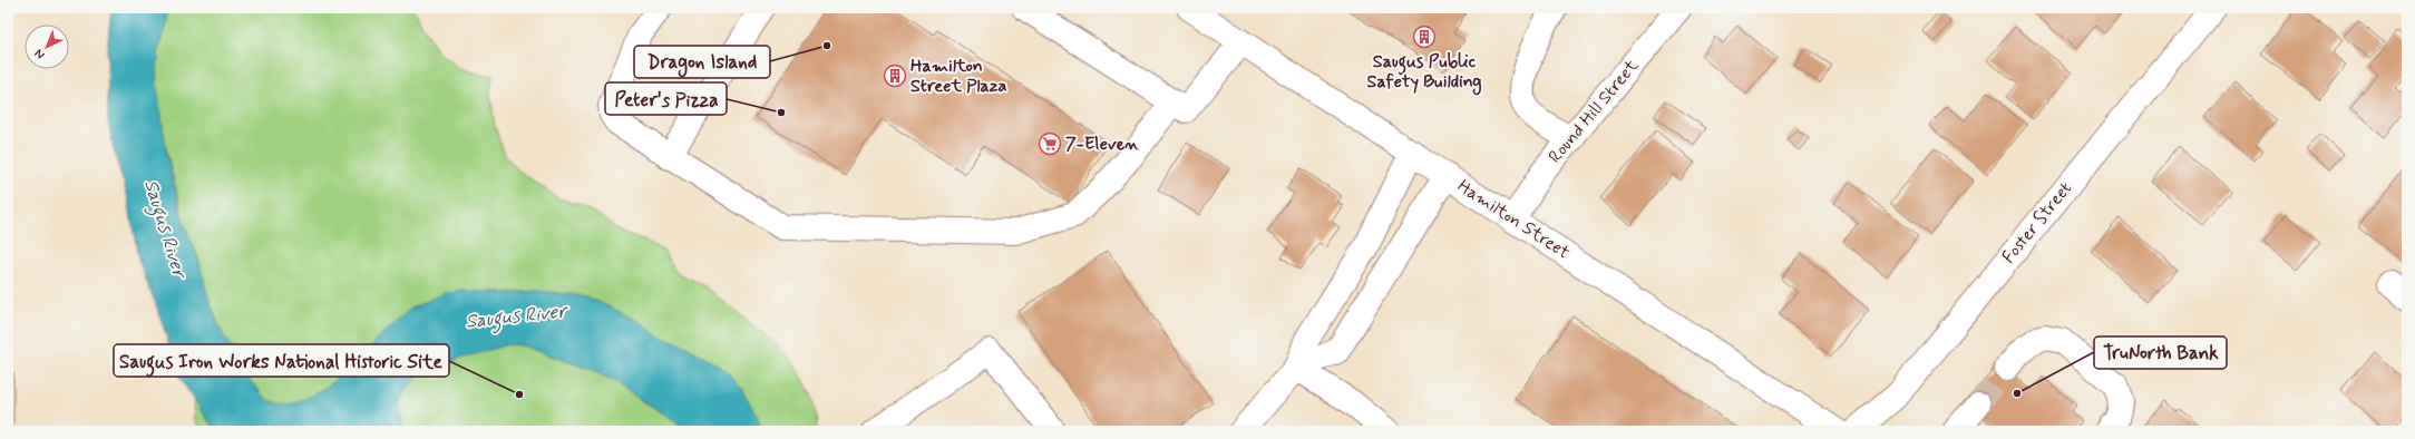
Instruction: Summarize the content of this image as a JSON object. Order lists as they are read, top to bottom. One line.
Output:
{"streets":{"street":["Round Hill Street","Hamilton Street","Foster Street"]},"crossings":[["Round Hill Street","Hamilton Street"]],"water":["Saugus River"],"places":{"building":["Saugus Public Safety Building","Hamilton Street Plaza"],"other":["Dragon Island","Peter's Pizza","TruNorth Bank","Saugus Iron Works National Historic Site"],"supermarket":["7-Eleven"]},"north":"bottom left"}
